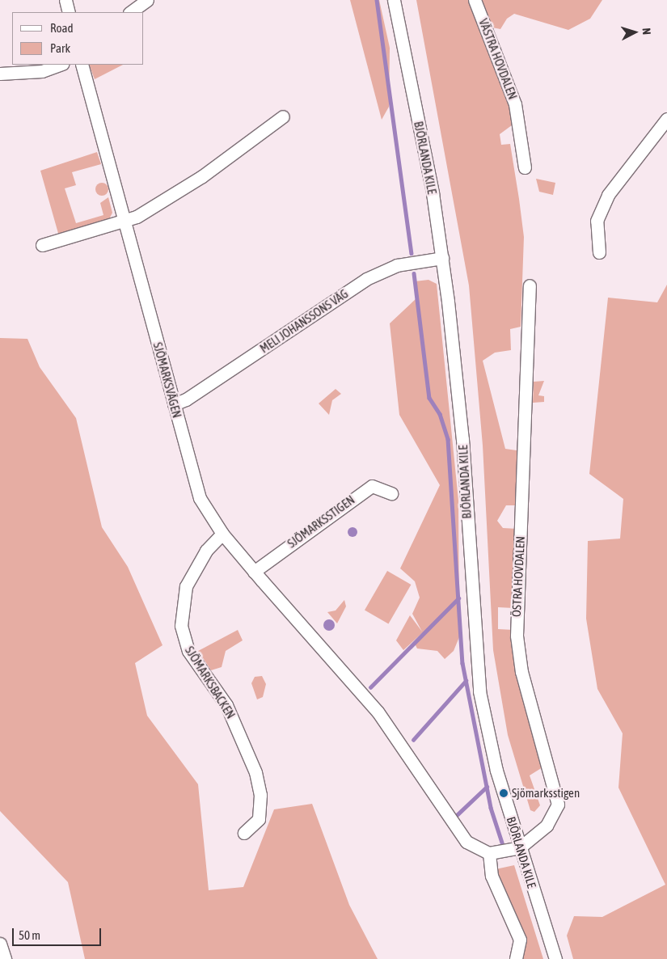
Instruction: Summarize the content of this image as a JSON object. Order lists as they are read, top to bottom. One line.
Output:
{"streets":{"street":["VÄSTRA HOVDALEN","BJÖRLANDA KILE","MELI JOHANSSONS VÄG","SJÖMARKSVÄGEN","SJÖMARKSSTIGEN","ÖSTRA HOVDALEN","SJÖMARKSBACKEN"]},"crossings":[["BJÖRLANDA KILE","MELI JOHANSSONS VÄG"],["BJÖRLANDA KILE","ÖSTRA HOVDALEN"],["MELI JOHANSSONS VÄG","SJÖMARKSVÄGEN"],["SJÖMARKSVÄGEN","SJÖMARKSBACKEN"]],"places":["Sjömarksstigen"],"legend":["Road","Park"],"scale_bar":"50 m","north":"right"}
